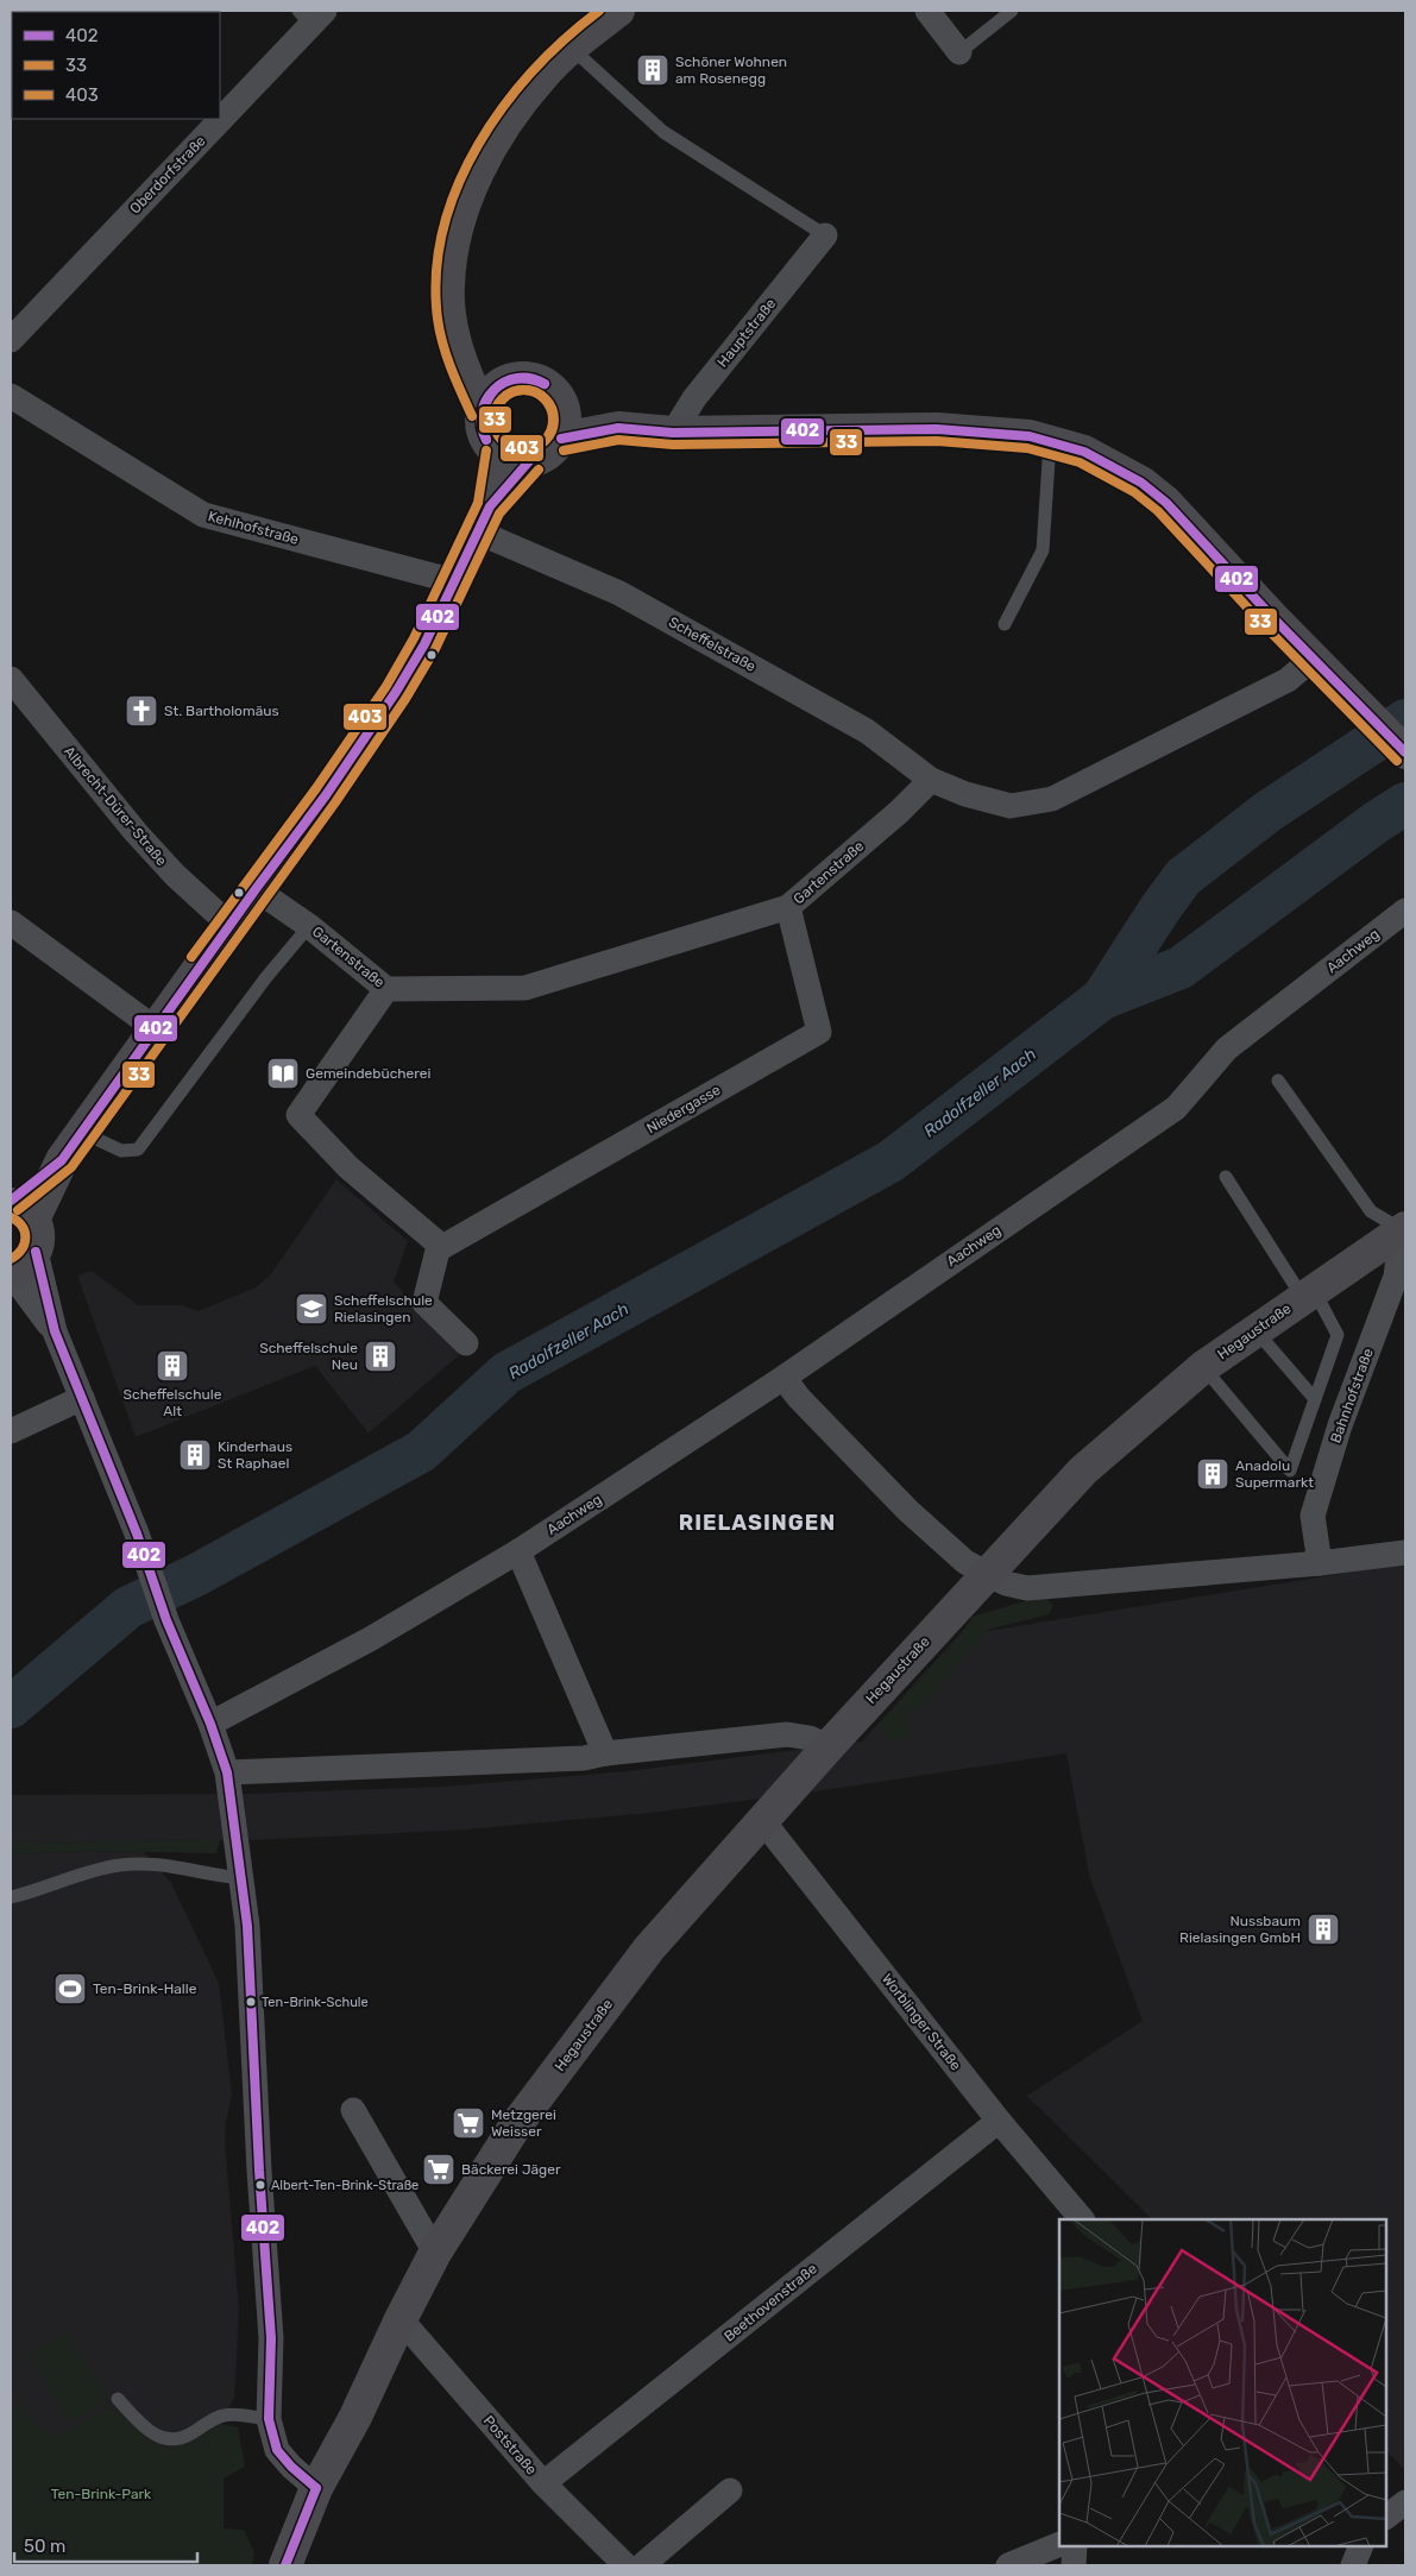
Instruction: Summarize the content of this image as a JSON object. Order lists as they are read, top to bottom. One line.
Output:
{"streets":{"main road":["Hegaustraße"],"street":["Oberdorfstraße","Hauptstraße","Kehlhofstraße","Scheffelstraße","Albrecht-Dürer-Straße","Gartenstraße","Aachweg","Niedergasse","Bahnhofstraße","Worblinger Straße","Beethovenstraße","Poststraße"]},"crossings":[["Scheffelstraße","Gartenstraße"],["Gartenstraße","Niedergasse"],["Hegaustraße","Bahnhofstraße"],["Hegaustraße","Worblinger Straße"],["Hegaustraße","Poststraße"],["Worblinger Straße","Beethovenstraße"],["Beethovenstraße","Poststraße"]],"districts":["RIELASINGEN"],"water":["Radolfzeller Aach"],"parks":["Ten-Brink-Park"],"places":{"building":["Schöner Wohnen am Rosenegg","Scheffelschule Neu","Scheffelschule Alt","Kinderhaus St Raphael","Anadolu Supermarkt","Nussbaum Rielasingen GmbH"],"church":["St. Bartholomäus"],"library":["Gemeindebücherei"],"school or university":["Scheffelschule Rielasingen"],"sports":["Ten-Brink-Halle"],"other":["Ten-Brink-Schule","Albert-Ten-Brink-Straße"],"supermarket":["Metzgerei Weisser","Bäckerei Jäger"]},"lines":["transit line 403","transit line 402","transit line 33"],"legend":["402","33","403"],"scale_bar":"50 m"}
